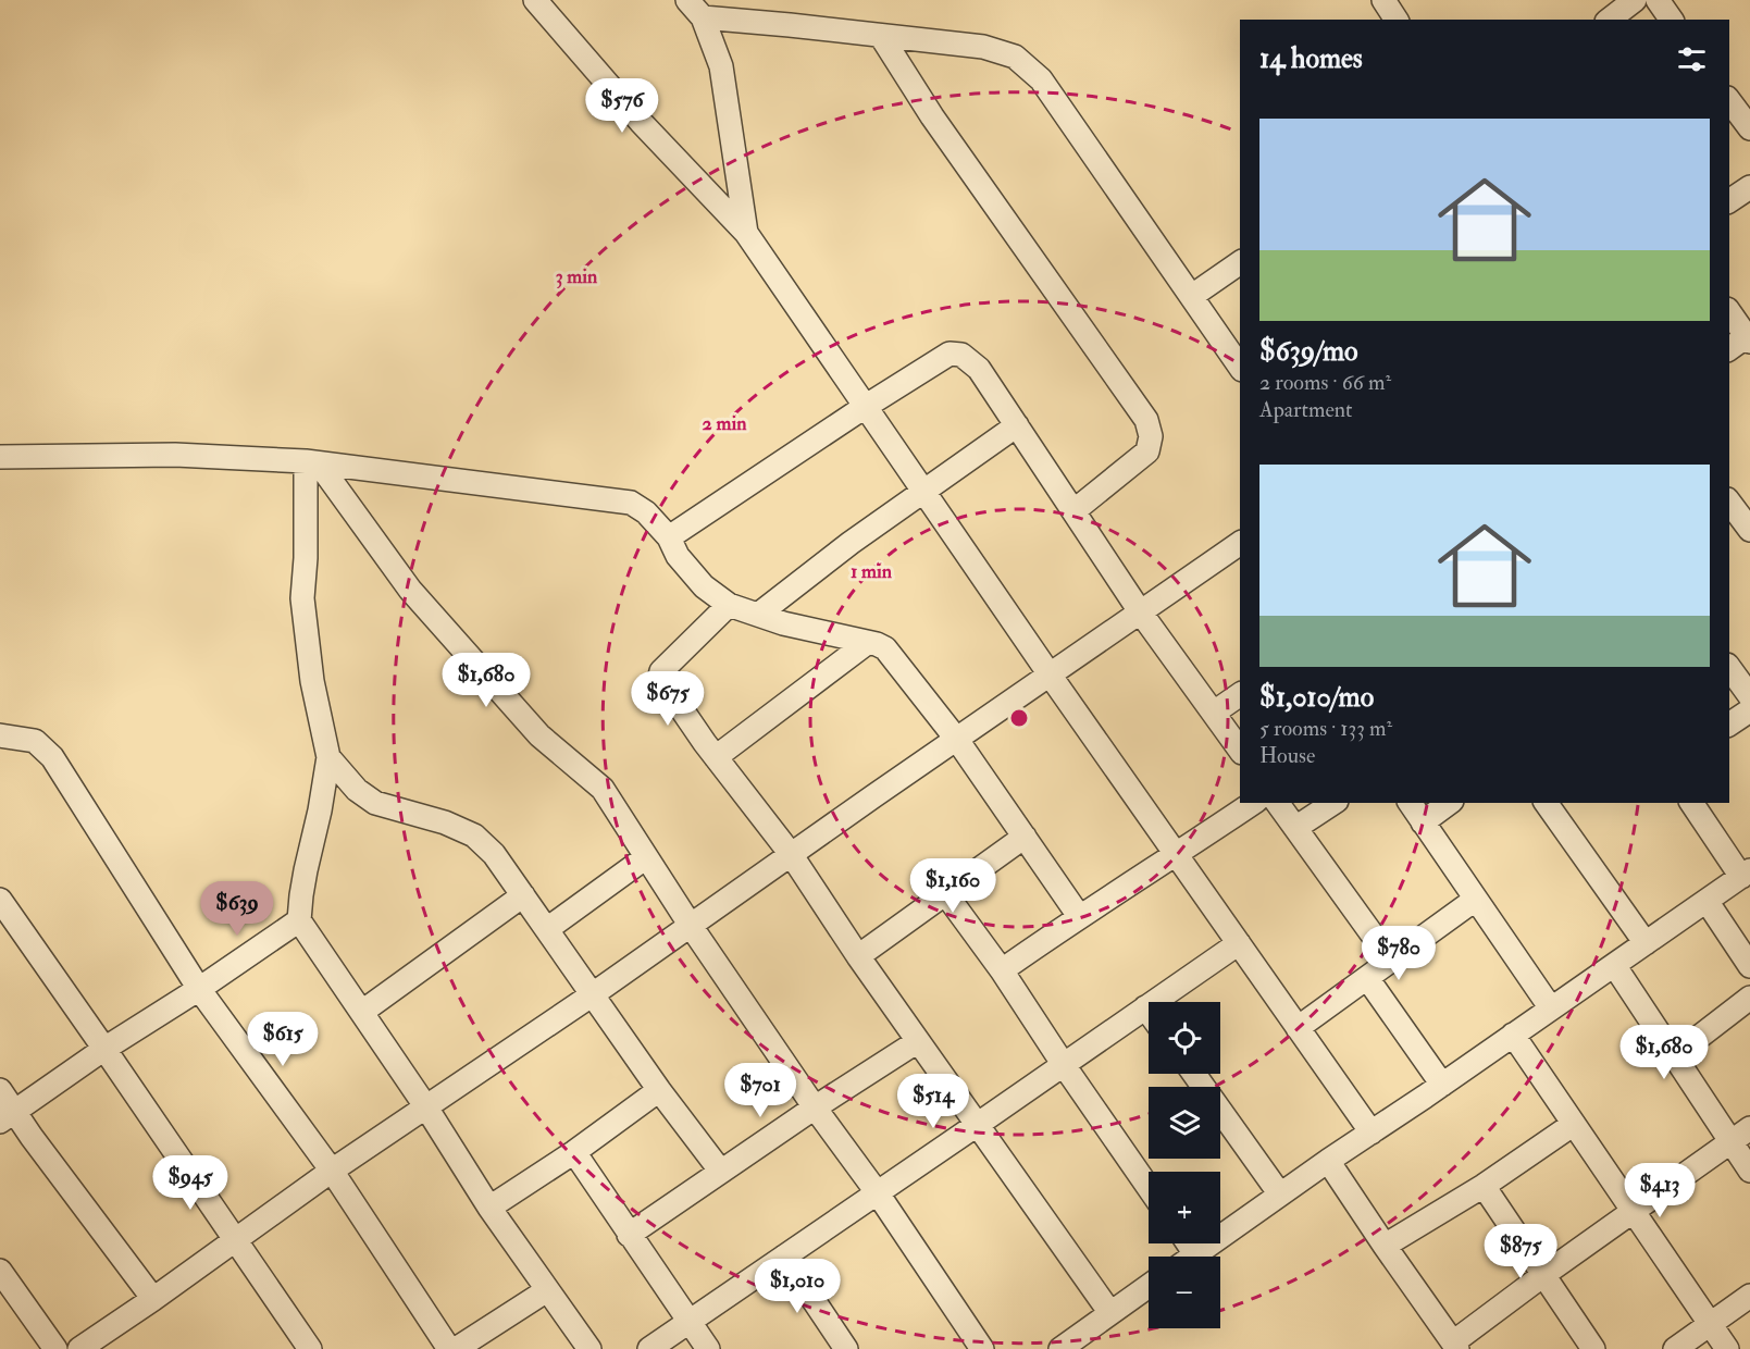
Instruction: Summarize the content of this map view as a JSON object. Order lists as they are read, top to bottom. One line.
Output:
{"page":{"heading":"14 homes","price":["$576","$1,680","$675","$1,160","$639","$780","$615","$1,680","$701","$514","$945","$413","$875","$1,010"],"list":[{"name":"$639/mo","note":"2 rooms · 66 m² · Apartment"},{"name":"$1,010/mo","note":"5 rooms · 133 m² · House"}],"map_buttons":["+","−"]},"rings":["3 min","2 min","1 min"]}
